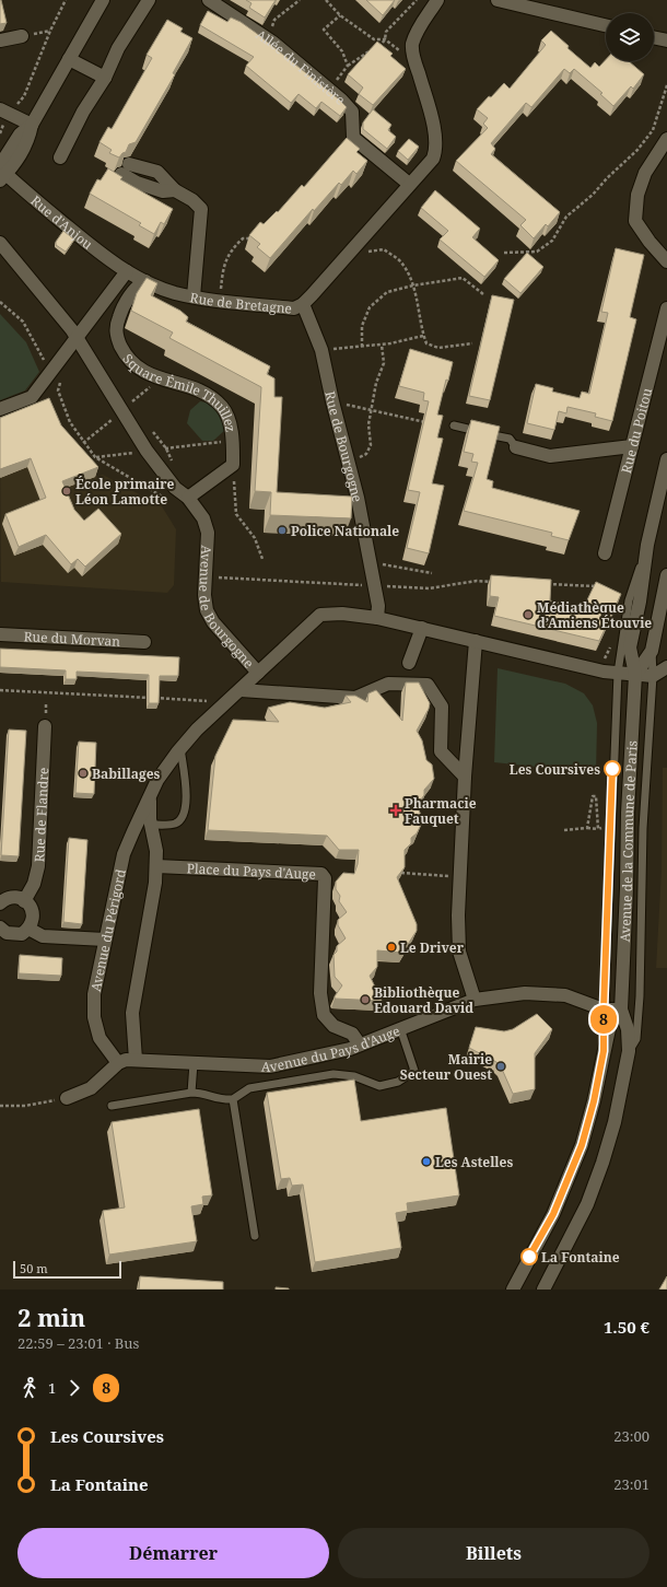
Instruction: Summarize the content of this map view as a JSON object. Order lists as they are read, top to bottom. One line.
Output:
{"streets":{"street":["Allée du Finistère","Rue d'Anjou","Rue de Bretagne","Square Émile Thuillez","Rue du Poitou","Rue de Bourgogne","Avenue de Bourgogne","Rue du Morvan","Rue de Flandre","Avenue de la Commune de Paris","Place du Pays d'Auge","Avenue du Périgord","Avenue du Pays d'Auge"]},"crossings":[["Allée du Finistère","Rue de Bretagne"],["Rue d'Anjou","Rue de Bretagne"],["Rue de Bretagne","Square Émile Thuillez"],["Rue de Bretagne","Rue de Bourgogne"],["Rue de Bourgogne","Avenue de Bourgogne"],["Avenue de Bourgogne","Avenue de la Commune de Paris"],["Avenue de Bourgogne","Avenue du Périgord"],["Avenue de la Commune de Paris","Avenue du Pays d'Auge"],["Place du Pays d'Auge","Avenue du Périgord"],["Place du Pays d'Auge","Avenue du Pays d'Auge"],["Avenue du Périgord","Avenue du Pays d'Auge"]],"places":{"other":["École primaire Léon Lamotte","Police Nationale","Médiathèque d’Amiens Étouvie","Les Coursives","Babillages","Le Driver","Bibliothèque Edouard David","Mairie Secteur Ouest","Les Astelles","La Fontaine"],"health":["Pharmacie Fauquet"]},"lines":["bus line 8"],"scale_bar":"50 m","page":{"on_map":"8","scale":"50 m","heading":["2 min","22:59 – 23:01 · Bus","1.50 €"],"legs":["1","8"],"list":[{"name":"Les Coursives","value":"23:00"},{"name":"La Fontaine","value":"23:01"}],"buttons":["Démarrer","Billets"]}}
